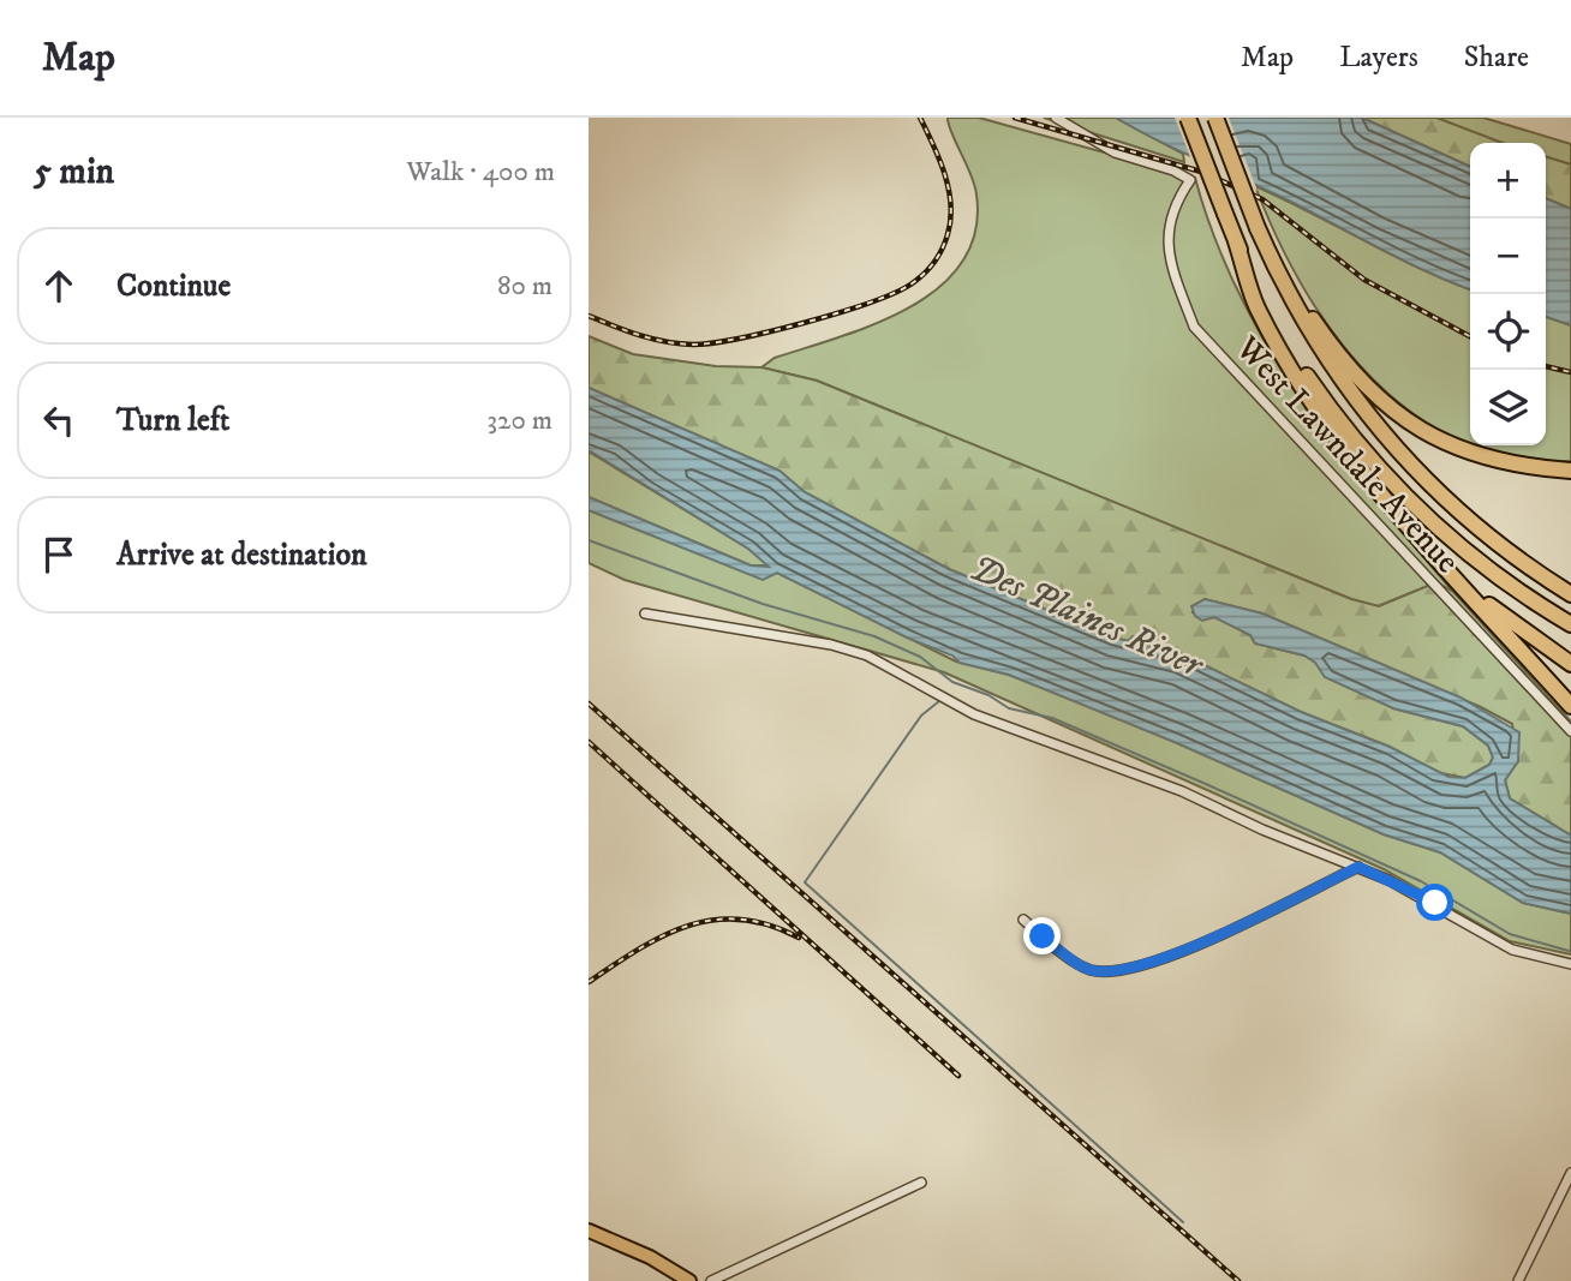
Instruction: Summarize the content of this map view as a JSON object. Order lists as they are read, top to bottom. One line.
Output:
{"streets":{"street":["West Lawndale Avenue"]},"water":["Des Plaines River"],"page":{"header":"Map","nav":["Map","Layers","Share"],"heading":["5 min","Walk · 400 m"],"map_buttons":["+","−"],"list":[["Continue","80 m"],["Turn left","320 m"],"Arrive at destination"]}}
